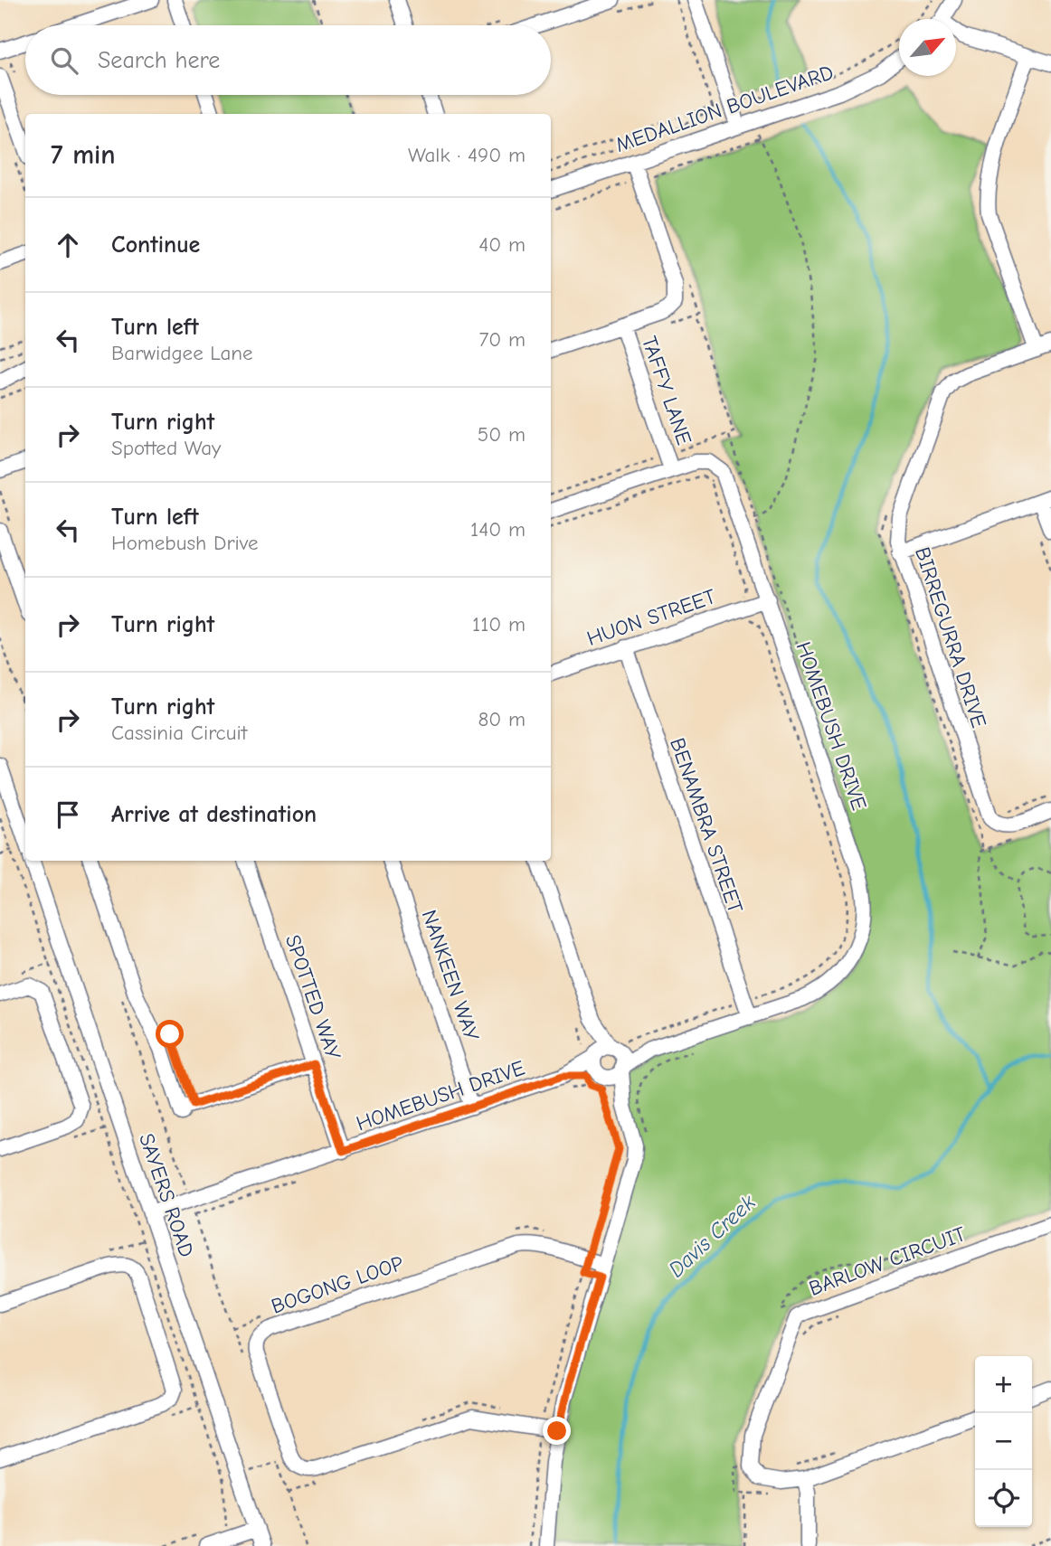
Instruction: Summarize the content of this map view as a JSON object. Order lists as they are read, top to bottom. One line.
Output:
{"streets":{"street":["MEDALLION BOULEVARD","TAFFY LANE","HUON STREET","BIRREGURRA DRIVE","HOMEBUSH DRIVE","BENAMBRA STREET","NANKEEN WAY","SPOTTED WAY","SAYERS ROAD","BARLOW CIRCUIT","BOGONG LOOP"]},"crossings":[["HUON STREET","HOMEBUSH DRIVE"],["HUON STREET","BENAMBRA STREET"],["HOMEBUSH DRIVE","BENAMBRA STREET"],["HOMEBUSH DRIVE","NANKEEN WAY"],["HOMEBUSH DRIVE","SPOTTED WAY"],["HOMEBUSH DRIVE","SAYERS ROAD"]],"water":["Davis Creek"],"north":"top right","page":{"search":"Search here","heading":["7 min","Walk · 490 m"],"list":[["Continue","40 m"],["Turn left","Barwidgee Lane","70 m"],["Turn right","Spotted Way","50 m"],["Turn left","Homebush Drive","140 m"],["Turn right","110 m"],["Turn right","Cassinia Circuit","80 m"],"Arrive at destination"],"map_buttons":["+","−"]}}
